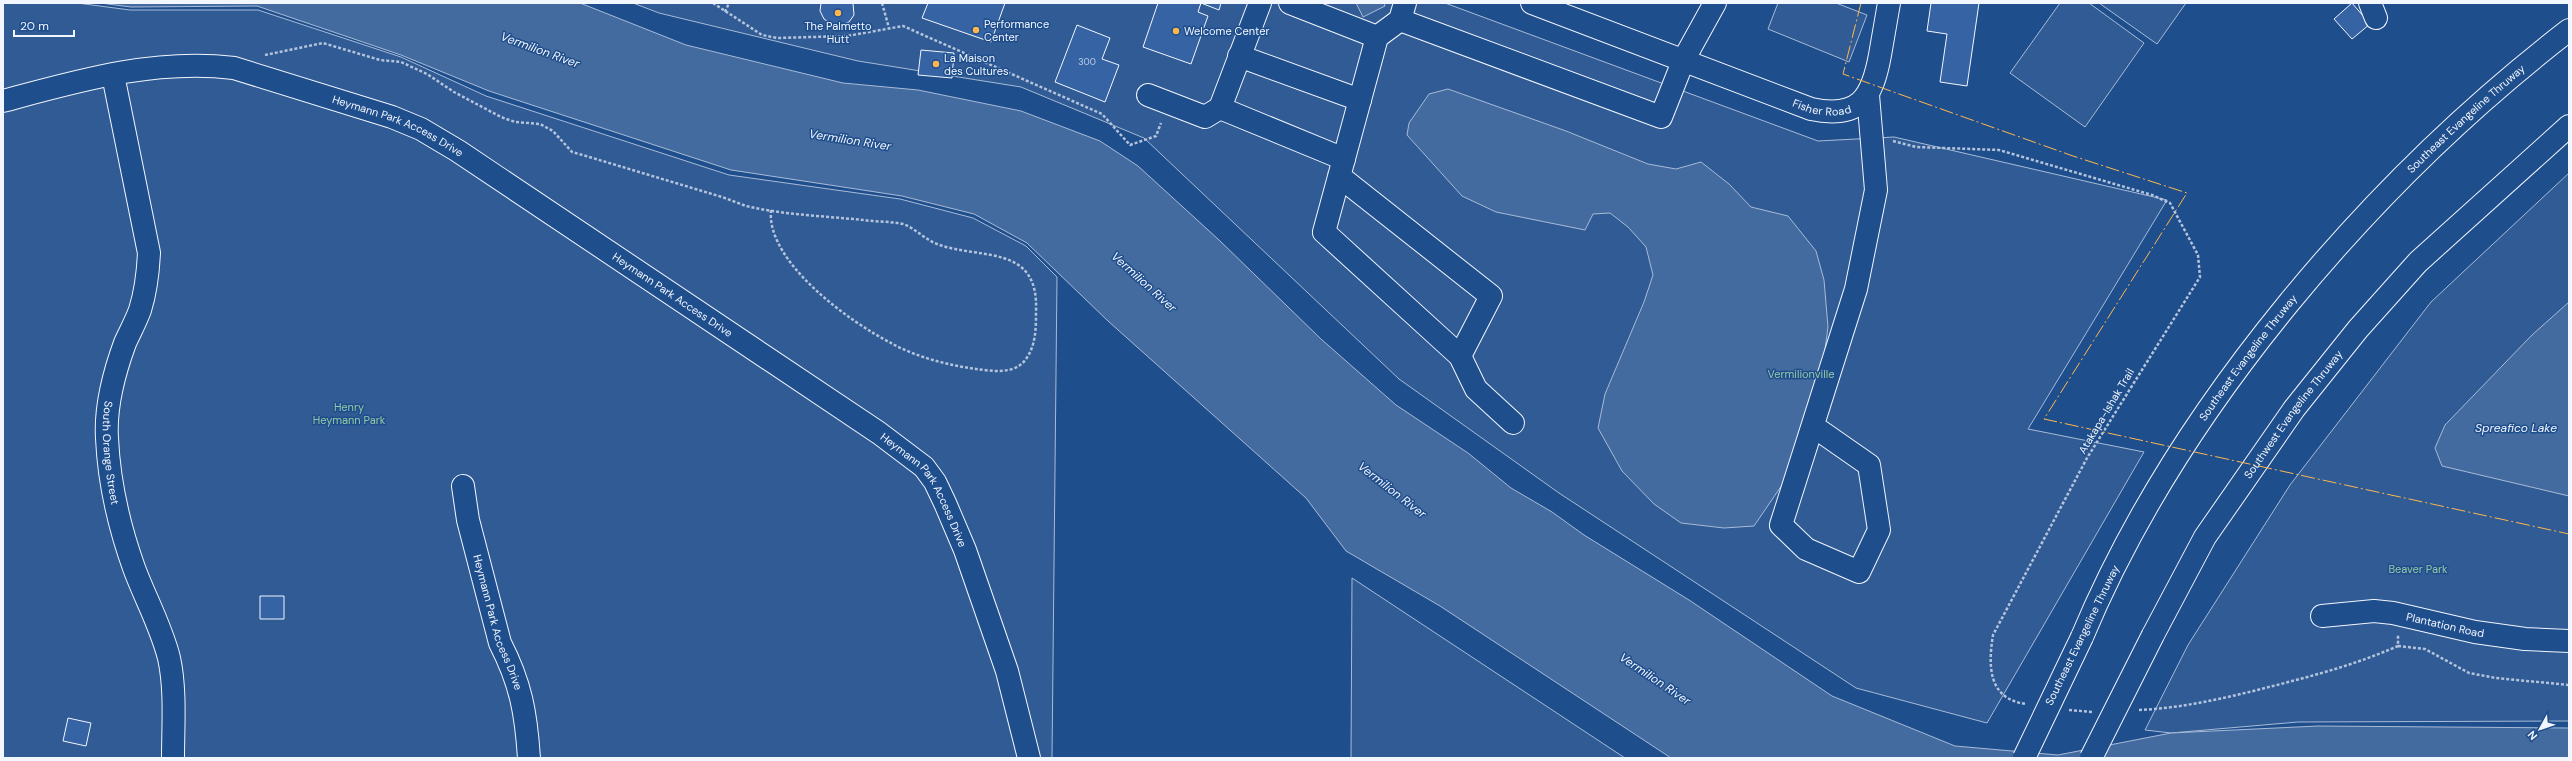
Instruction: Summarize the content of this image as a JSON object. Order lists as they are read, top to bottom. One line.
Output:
{"streets":{"main road":["Fisher Road","Southeast Evangeline Thruway","Heymann Park Access Drive","Southwest Evangeline Thruway","South Orange Street","Plantation Road"],"path":["Atakapa-Ishak Trail"]},"crossings":[["Heymann Park Access Drive","South Orange Street"]],"water":["Vermilion River","Spreafico Lake"],"parks":["Vermilionville","Henry Heymann Park","Beaver Park"],"places":["The Palmetto Hutt","Performance Center","Welcome Center","La Maison des Cultures"],"house_numbers":["300"],"scale_bar":"20 m","north":"bottom left"}
